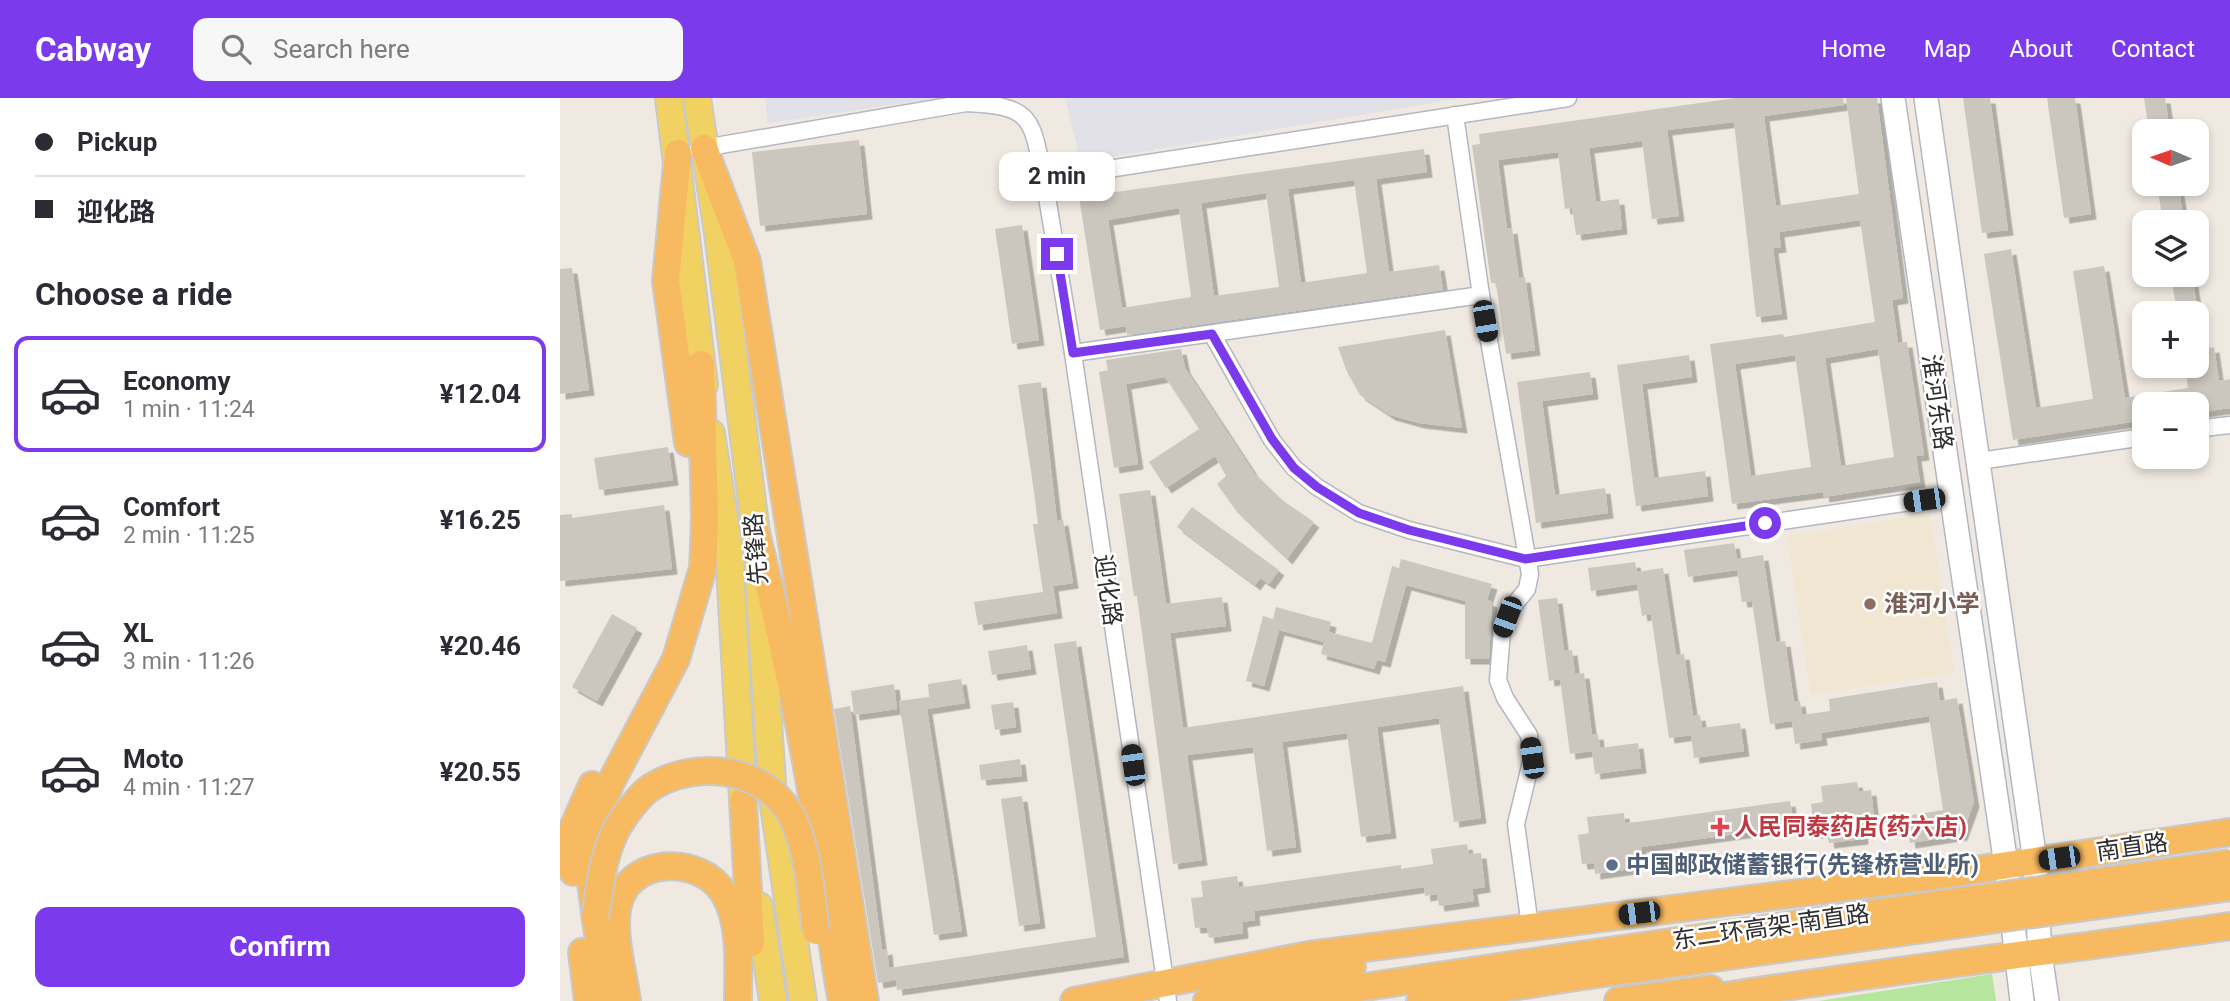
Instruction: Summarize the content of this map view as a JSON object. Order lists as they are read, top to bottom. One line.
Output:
{"streets":{"highway":["南直路","东二环高架-南直路"],"main road":["淮河东路","先锋路"],"street":["迎化路"]},"crossings":[["淮河东路","南直路"],["先锋路","迎化路"]],"places":{"other":["淮河小学","中国邮政储蓄银行(先锋桥营业所)"],"health":["人民同泰药店(药六店)"]},"north":"left","page":{"header":"Cabway","search":"Search here","nav":["Home","Map","About","Contact"],"banner":["Pickup","迎化路"],"map_buttons":["+","−"],"bubble":"2 min","heading":"Choose a ride","list":[{"name":"Economy","note":"1 min · 11:24","value":"¥12.04"},{"name":"Comfort","note":"2 min · 11:25","value":"¥16.25"},{"name":"XL","note":"3 min · 11:26","value":"¥20.46"},{"name":"Moto","note":"4 min · 11:27","value":"¥20.55"}],"buttons":"Confirm"}}
